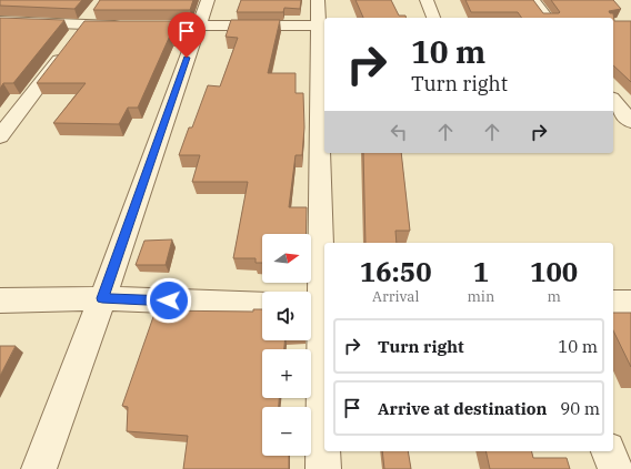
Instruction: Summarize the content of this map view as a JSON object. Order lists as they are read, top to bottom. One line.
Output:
{"north":"right","page":{"turn":["10 m","Turn right"],"map_buttons":["+","−"],"eta":["16:50","Arrival","1","min","100","m"],"list":[{"name":"Turn right","value":"10 m"},{"name":"Arrive at destination","value":"90 m"}]}}
